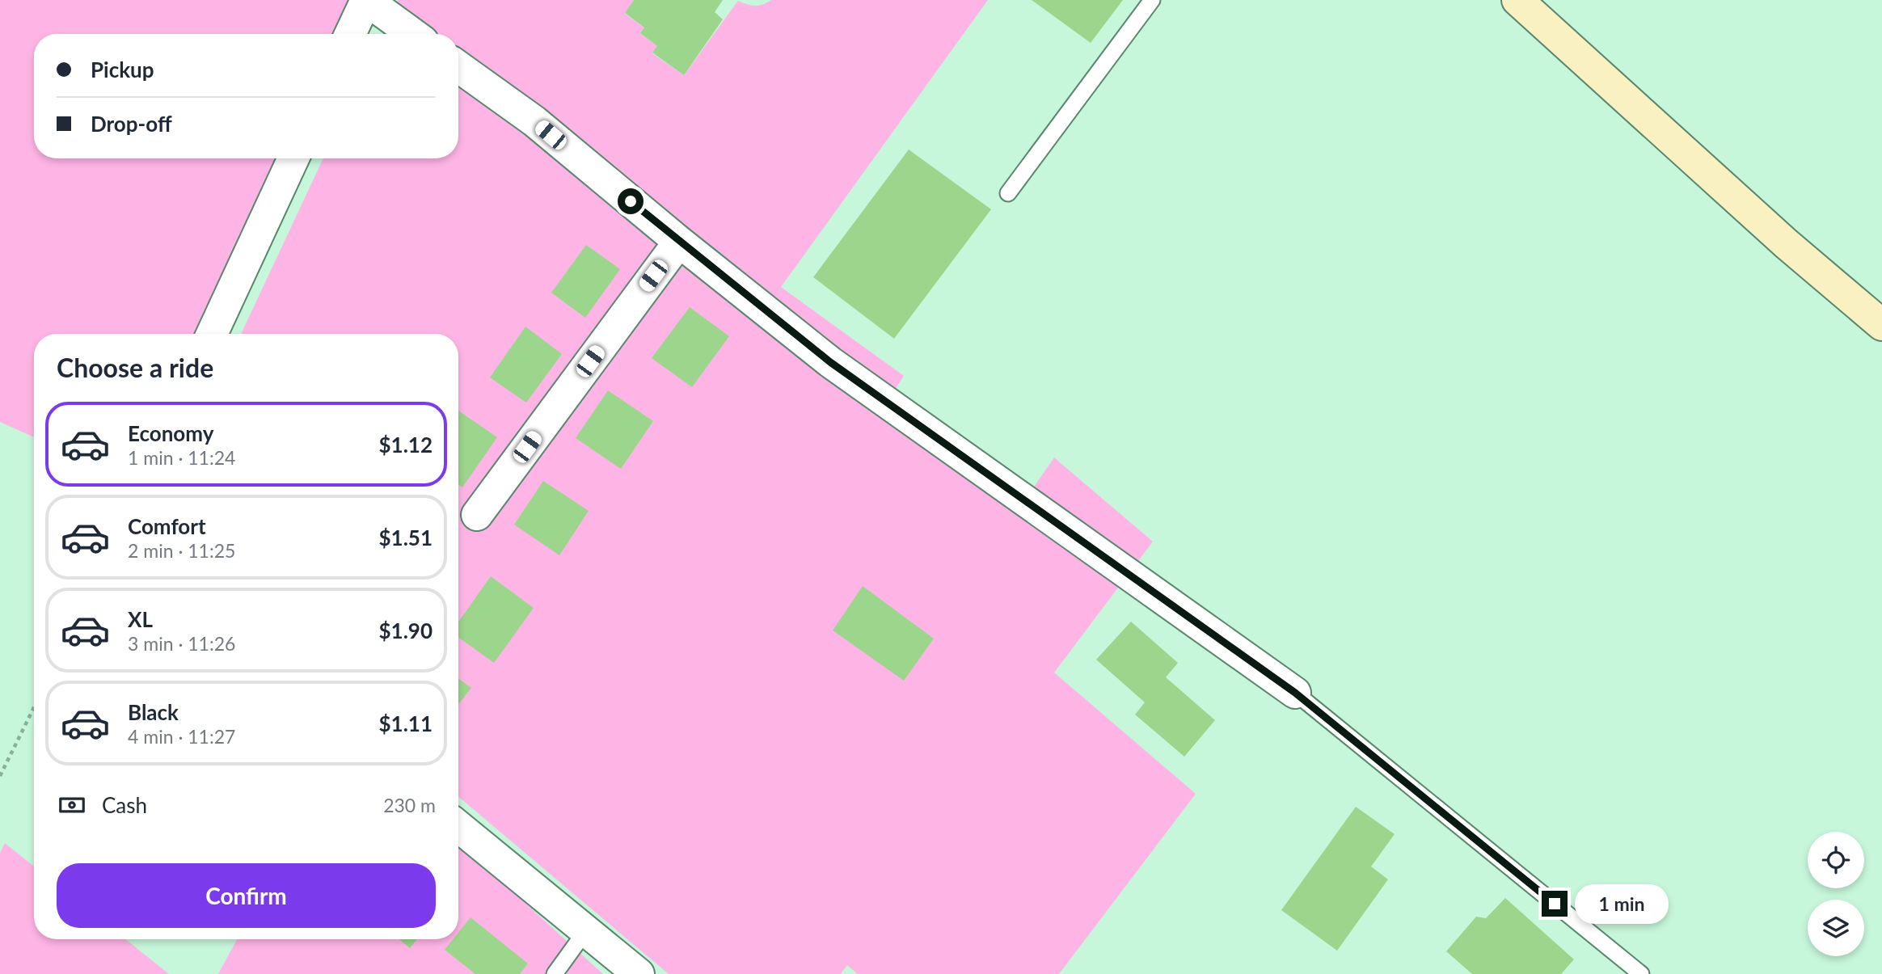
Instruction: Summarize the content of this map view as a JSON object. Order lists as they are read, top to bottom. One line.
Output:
{"page":{"banner":["Pickup","Drop-off"],"heading":"Choose a ride","list":[{"name":"Economy","note":"1 min · 11:24","value":"$1.12"},{"name":"Comfort","note":"2 min · 11:25","value":"$1.51"},{"name":"XL","note":"3 min · 11:26","value":"$1.90"},{"name":"Black","note":"4 min · 11:27","value":"$1.11"}],"pay":["Cash","230 m"],"buttons":"Confirm","bubble":"1 min"}}
